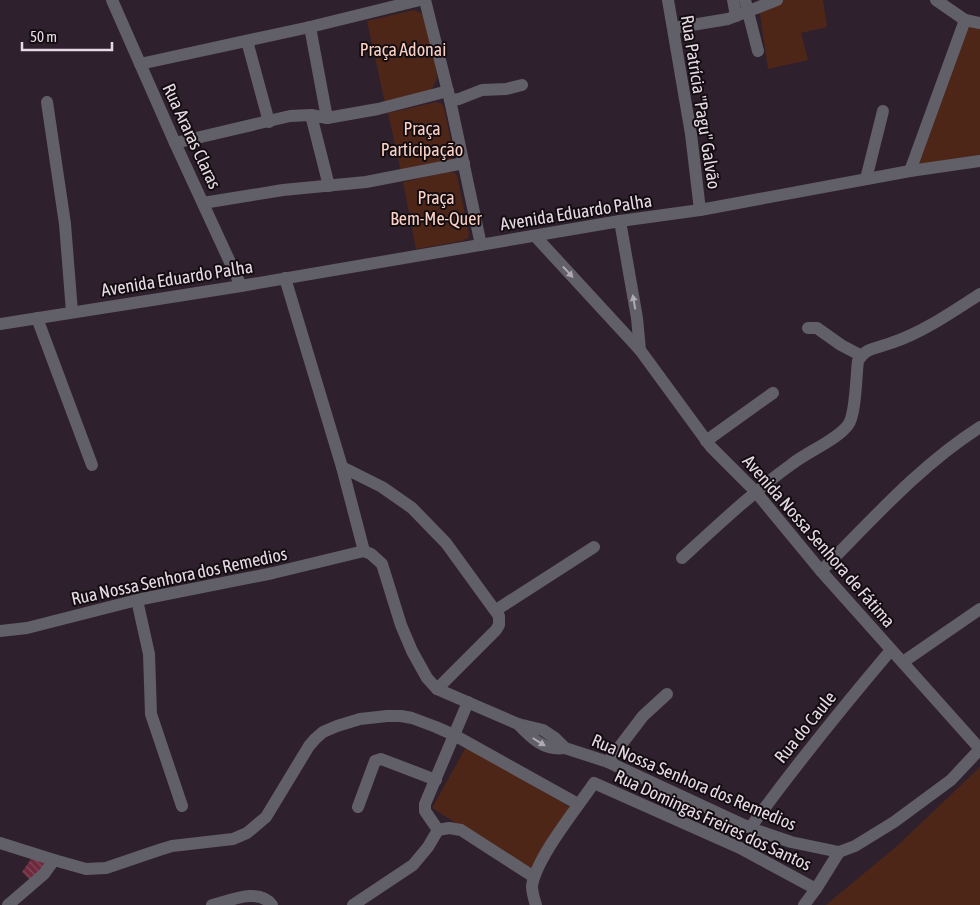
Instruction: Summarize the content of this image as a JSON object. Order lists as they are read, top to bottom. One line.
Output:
{"streets":{"street":["Rua Patrícia \"Pagu\" Galvão","Rua Araras Claras","Avenida Eduardo Palha","Avenida Nossa Senhora de Fátima","Rua Nossa Senhora dos Remedios","Rua do Caule","Rua Domingas Freires dos Santos"]},"crossings":[["Rua Patrícia \"Pagu\" Galvão","Avenida Eduardo Palha"],["Rua Araras Claras","Avenida Eduardo Palha"],["Avenida Eduardo Palha","Avenida Nossa Senhora de Fátima"],["Avenida Nossa Senhora de Fátima","Rua do Caule"],["Rua Nossa Senhora dos Remedios","Rua do Caule"]],"parks":["Praça Adonai","Praça Participação","Praça Bem-Me-Quer"],"scale_bar":"50 m"}
